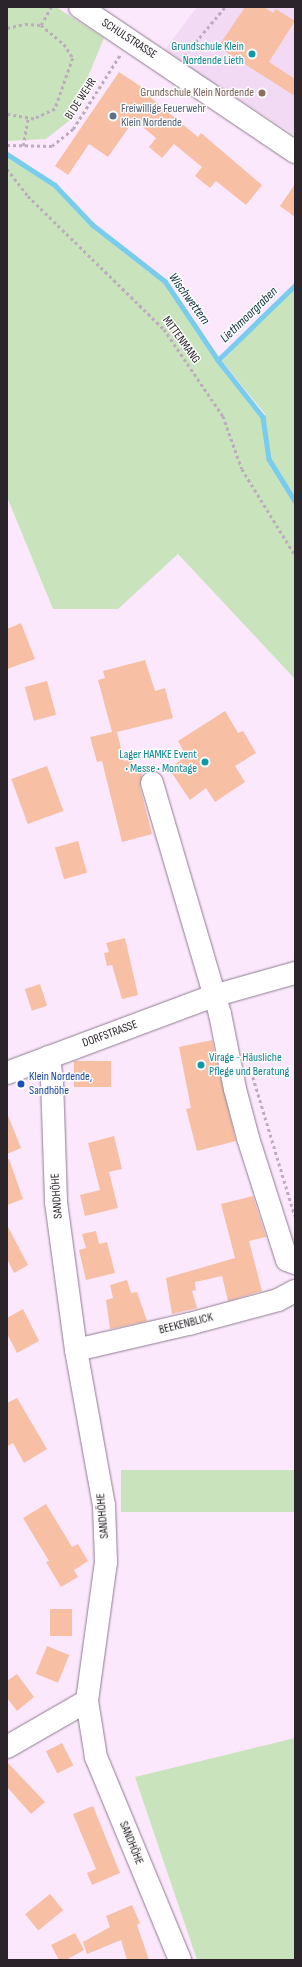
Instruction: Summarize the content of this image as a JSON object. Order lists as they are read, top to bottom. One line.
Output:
{"streets":{"street":["SCHULSTRASSE","DORFSTRASSE","SANDHÖHE","BEEKENBLICK"],"path":["BI DE WEHR","MITTENMANG"]},"crossings":[["SCHULSTRASSE","BI DE WEHR"],["DORFSTRASSE","SANDHÖHE"],["SANDHÖHE","BEEKENBLICK"]],"water":["Wischwettern","Liethmoorgraben"],"places":["Grundschule Klein Nordende Lieth","Grundschule Klein Nordende","Freiwillige Feuerwehr Klein Nordende","Lager HAMKE Event • Messe • Montage","Virage - Häusliche Pflege und Beratung","Klein Nordende, Sandhöhe"]}
